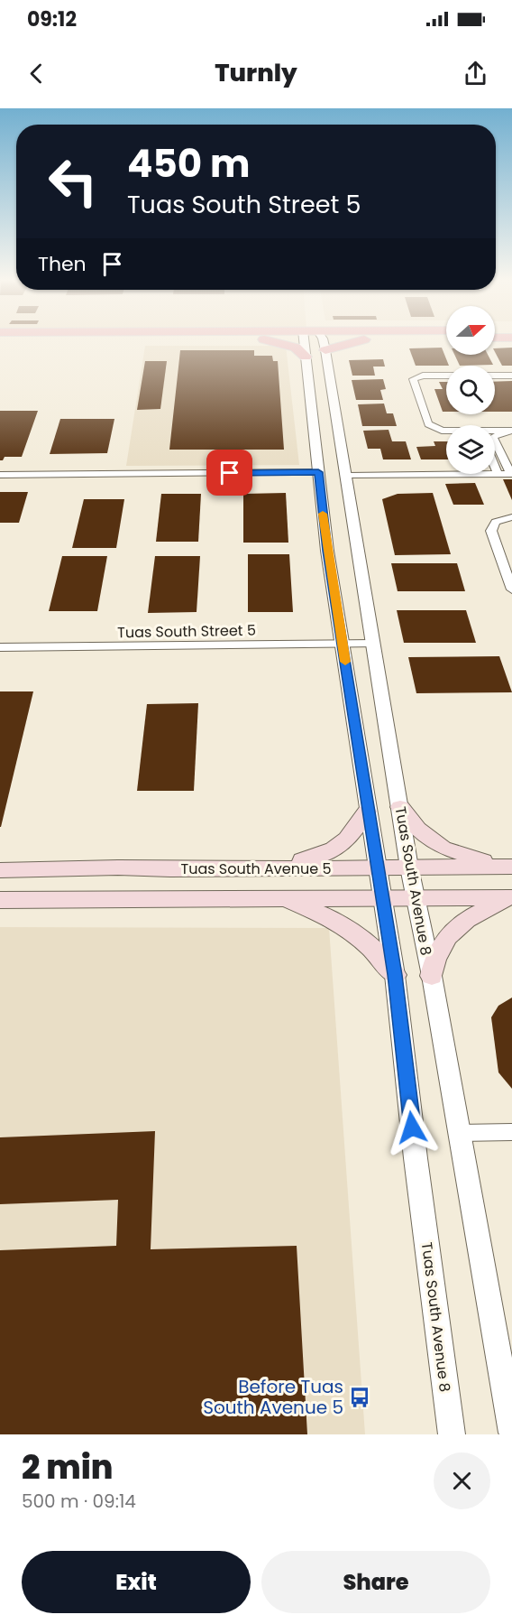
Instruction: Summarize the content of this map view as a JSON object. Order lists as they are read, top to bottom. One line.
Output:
{"streets":{"main road":["Tuas South Avenue 5"],"street":["Tuas South Street 5","Tuas South Avenue 8"]},"crossings":[["Tuas South Street 5","Tuas South Avenue 8"],["Tuas South Avenue 5","Tuas South Avenue 8"]],"places":{"bus stop":["Before Tuas South Avenue 5"]},"north":"right","page":{"status":"09:12","header":"Turnly","turn":["450 m","Tuas South Street 5"],"then":"Then","heading":["2 min","500 m · 09:14"],"buttons":["Exit","Share"]}}
